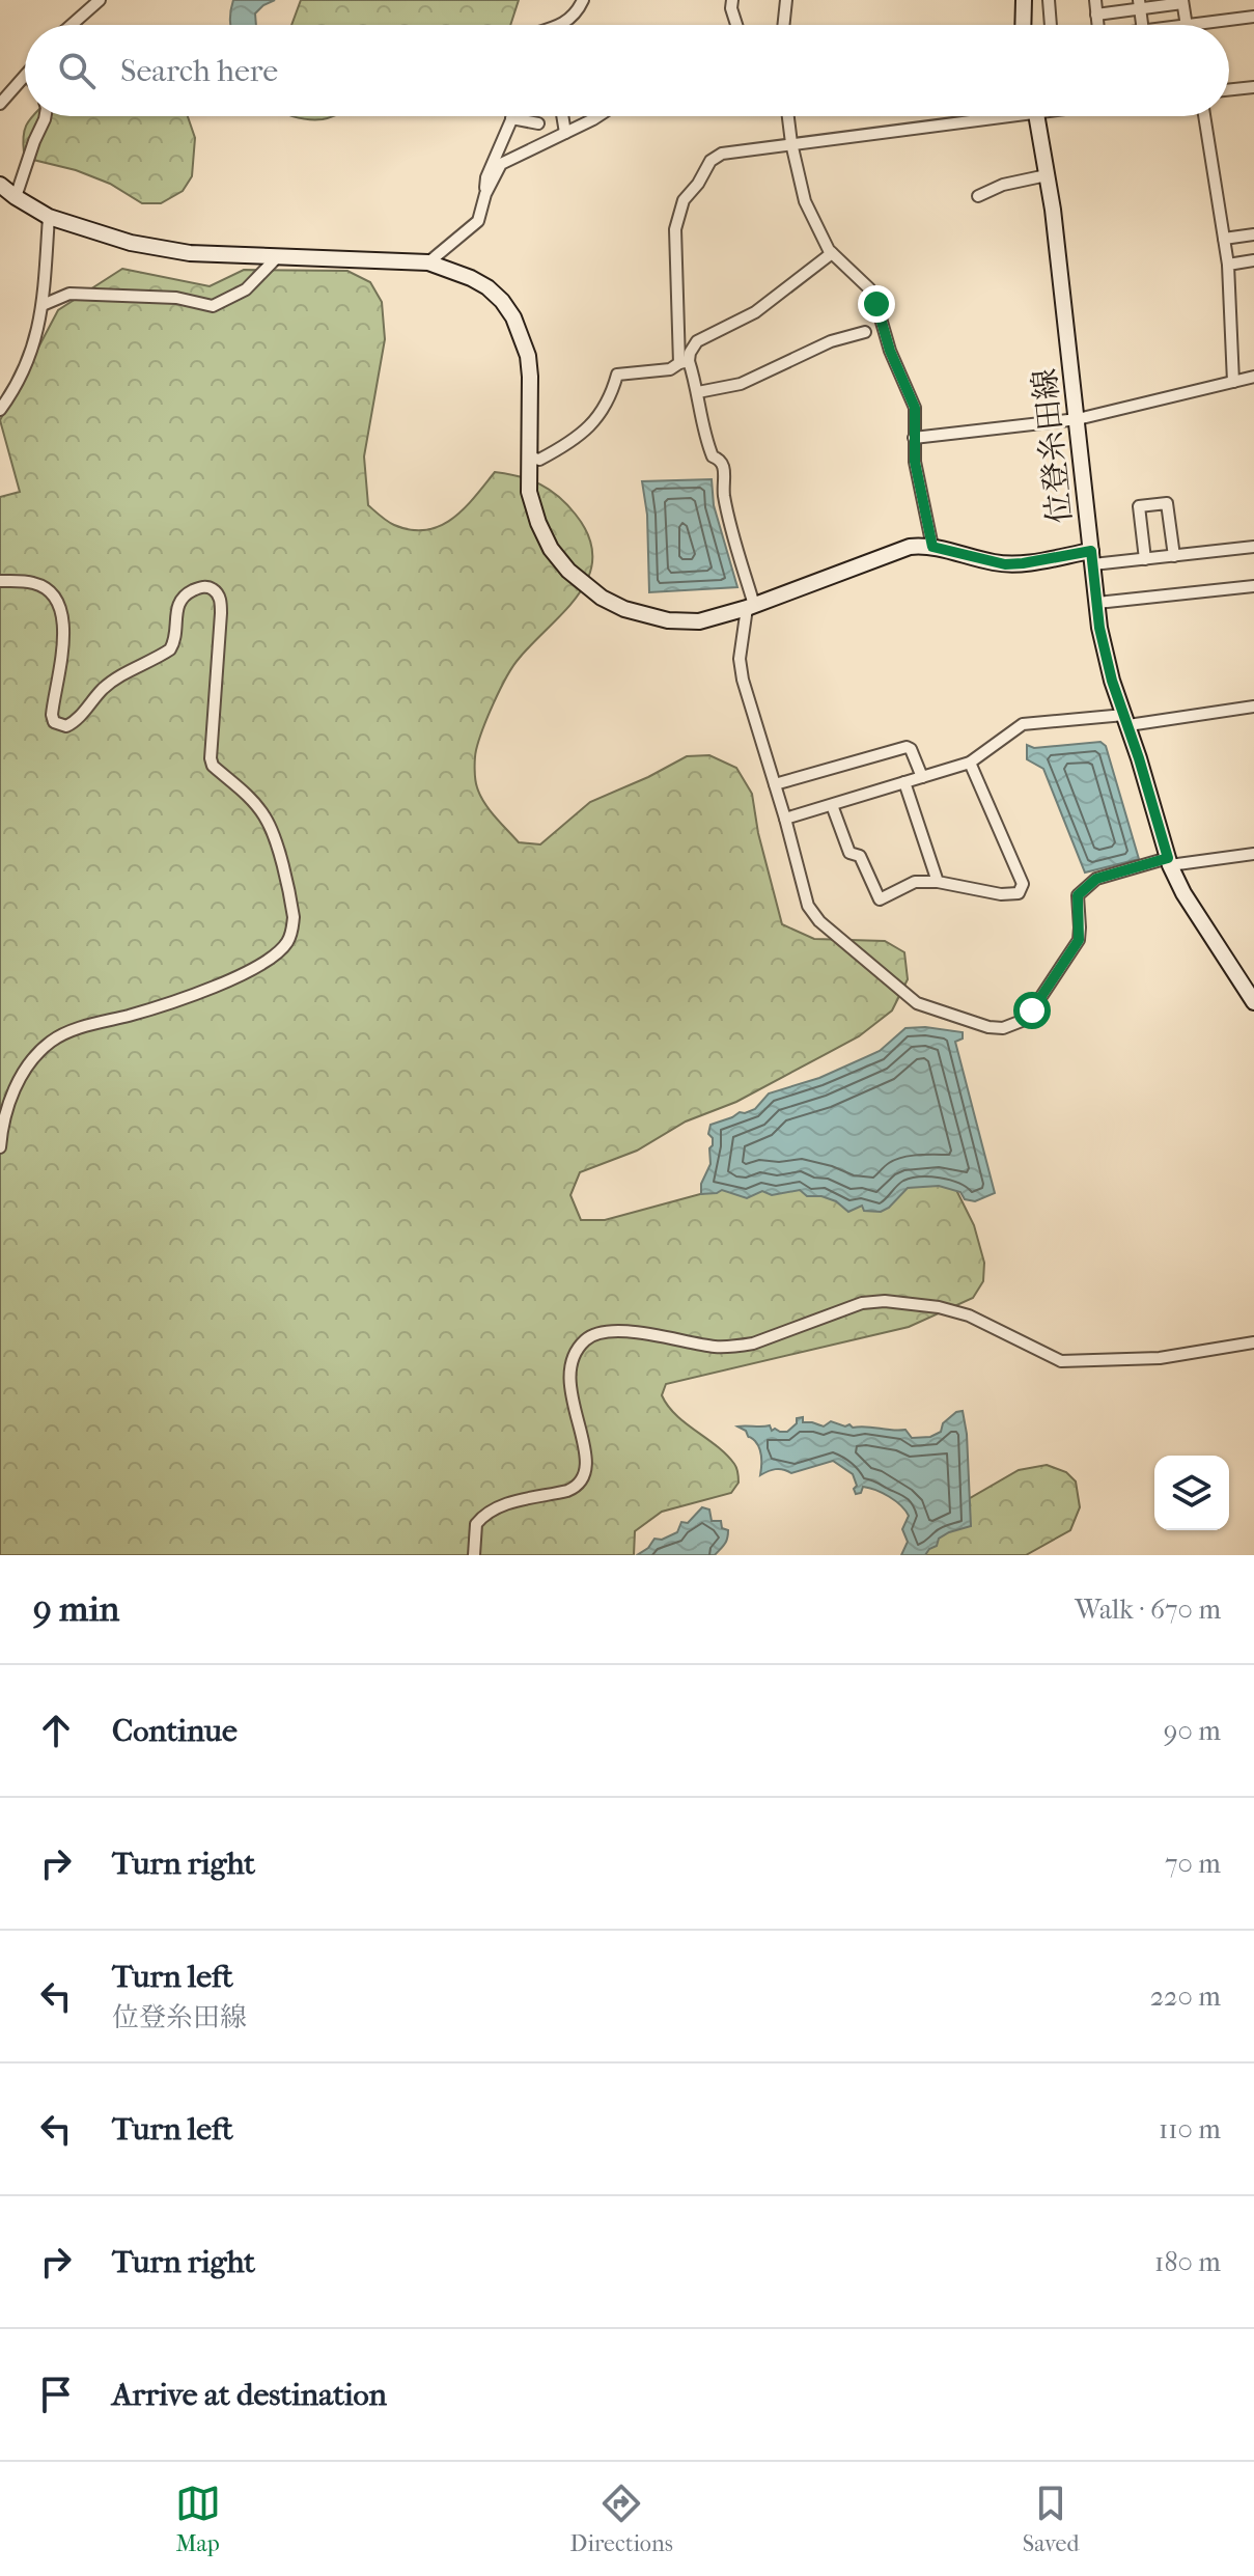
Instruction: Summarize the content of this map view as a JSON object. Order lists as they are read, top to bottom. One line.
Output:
{"streets":{"street":["位登糸田線"]},"page":{"search":"Search here","heading":["9 min","Walk · 670 m"],"list":[["Continue","90 m"],["Turn right","70 m"],["Turn left","位登糸田線","220 m"],["Turn left","110 m"],["Turn right","180 m"],"Arrive at destination"],"nav":["Map","Directions","Saved"]}}
